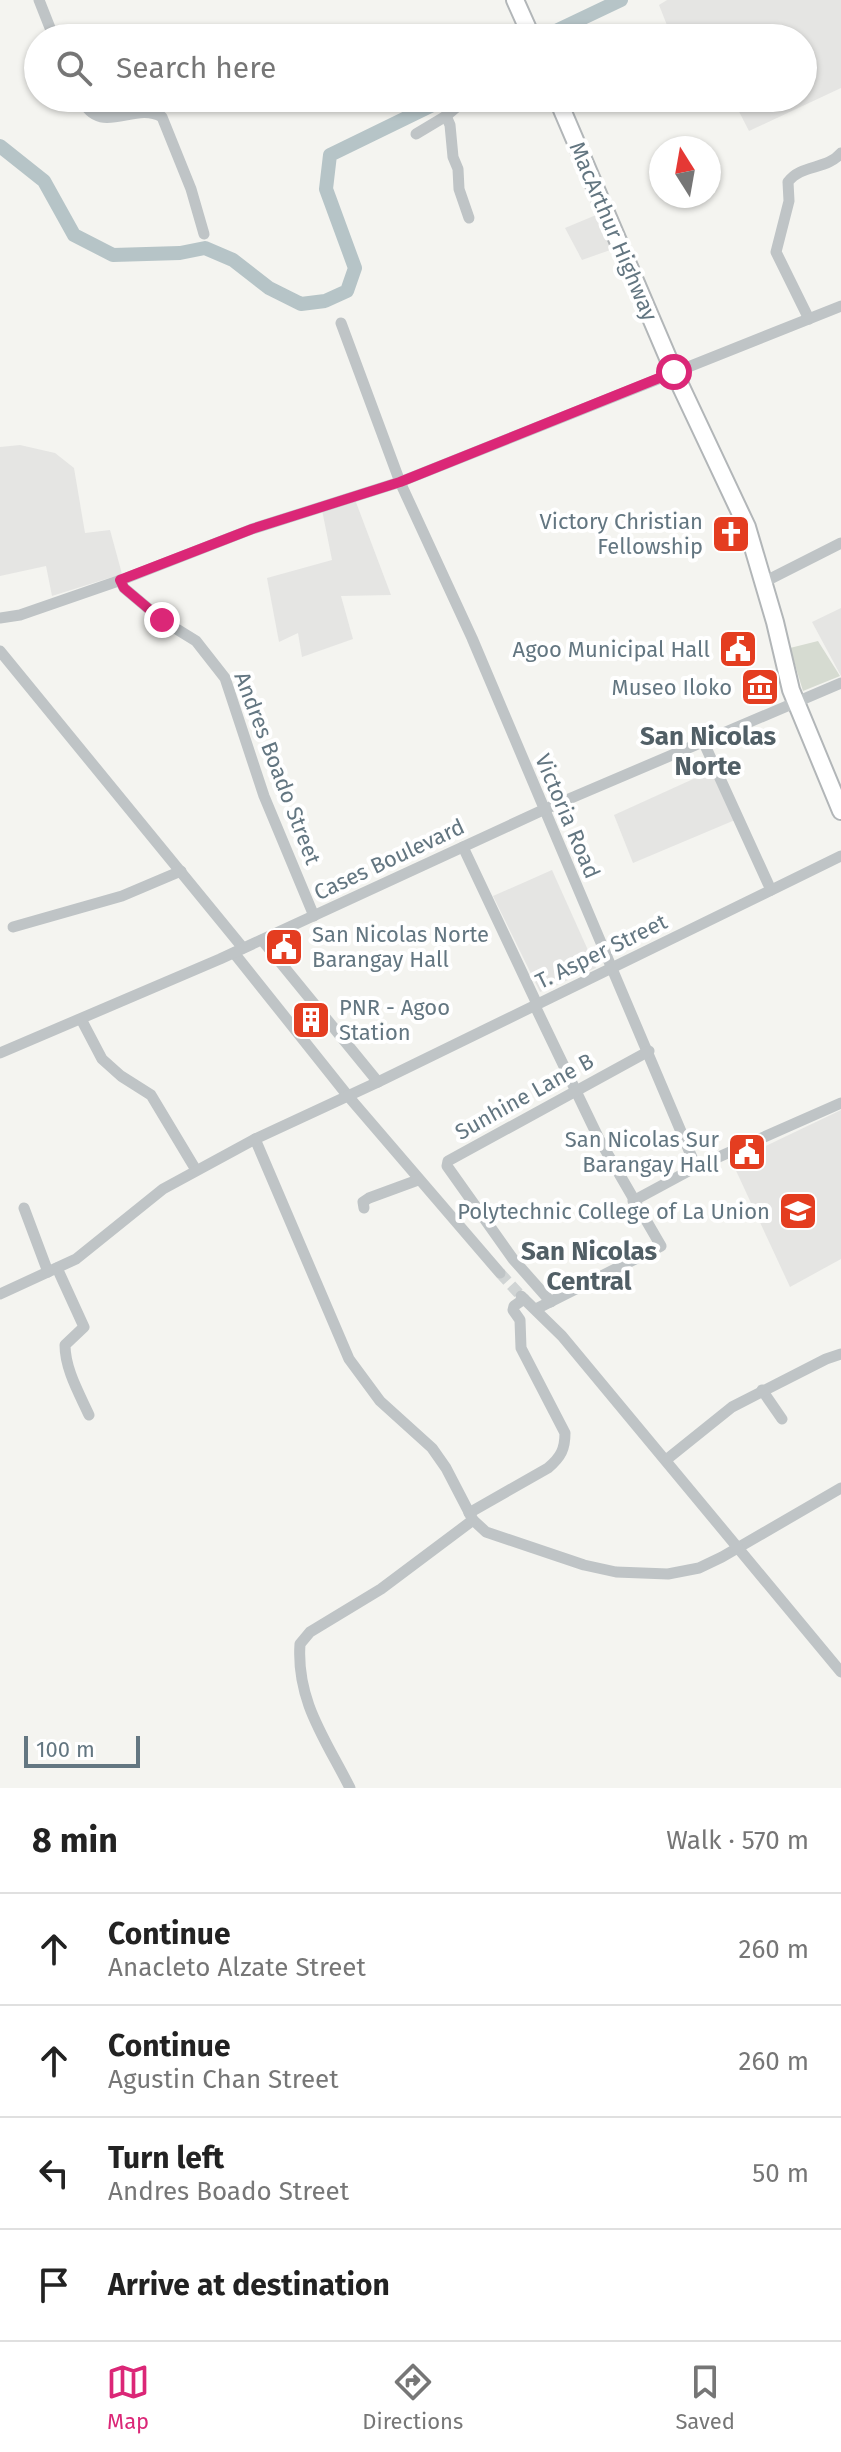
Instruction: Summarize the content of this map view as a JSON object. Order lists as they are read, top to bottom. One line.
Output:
{"streets":{"highway":["MacArthur Highway"],"street":["Andres Boado Street","Victoria Road","Cases Boulevard","T. Asper Street","Sunhine Lane B"]},"crossings":[["MacArthur Highway","Cases Boulevard"],["Andres Boado Street","Cases Boulevard"],["Victoria Road","Cases Boulevard"],["Victoria Road","T. Asper Street"],["Victoria Road","Sunhine Lane B"]],"districts":["San Nicolas Norte","San Nicolas Central"],"places":{"church":["Victory Christian Fellowship"],"public building":["Agoo Municipal Hall","San Nicolas Norte Barangay Hall","San Nicolas Sur Barangay Hall"],"museum":["Museo Iloko"],"building":["PNR - Agoo Station"],"school or university":["Polytechnic College of La Union"]},"scale_bar":"100 m","north":"top","page":{"search":"Search here","scale":"100 m","heading":["8 min","Walk · 570 m"],"list":[["Continue","Anacleto Alzate Street","260 m"],["Continue","Agustin Chan Street","260 m"],["Turn left","Andres Boado Street","50 m"],"Arrive at destination"],"nav":["Map","Directions","Saved"]}}
